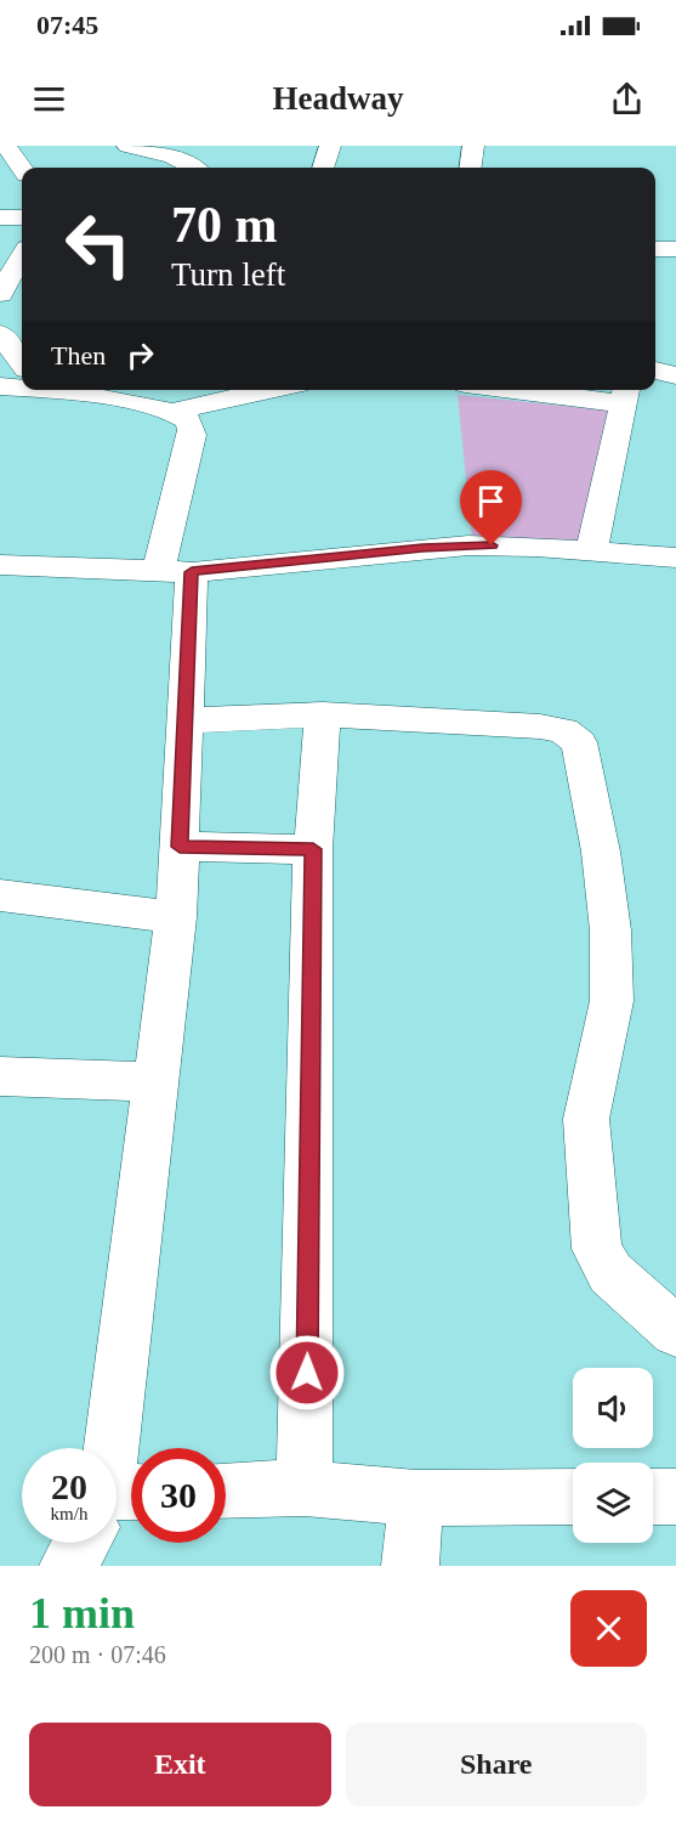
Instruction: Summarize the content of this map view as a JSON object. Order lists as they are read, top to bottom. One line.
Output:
{"page":{"status":"07:45","header":"Headway","turn":["70 m","Turn left"],"then":"Then","speed":"20 km/h","limit":"30","heading":["1 min","200 m · 07:46"],"buttons":["Exit","Share"]}}
